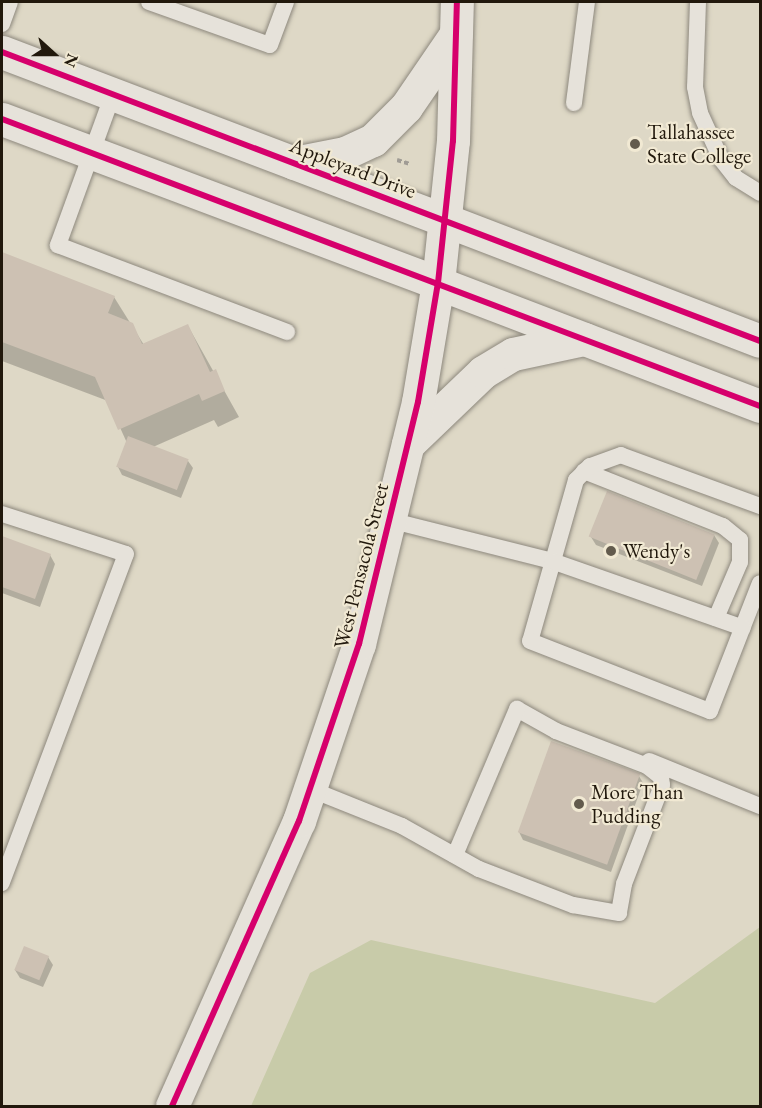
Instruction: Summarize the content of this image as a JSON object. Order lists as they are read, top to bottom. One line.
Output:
{"streets":{"main road":["Appleyard Drive","West Pensacola Street"]},"crossings":[["Appleyard Drive","West Pensacola Street"]],"places":["Tallahassee State College","Wendy's","More Than Pudding"],"north":"right"}
